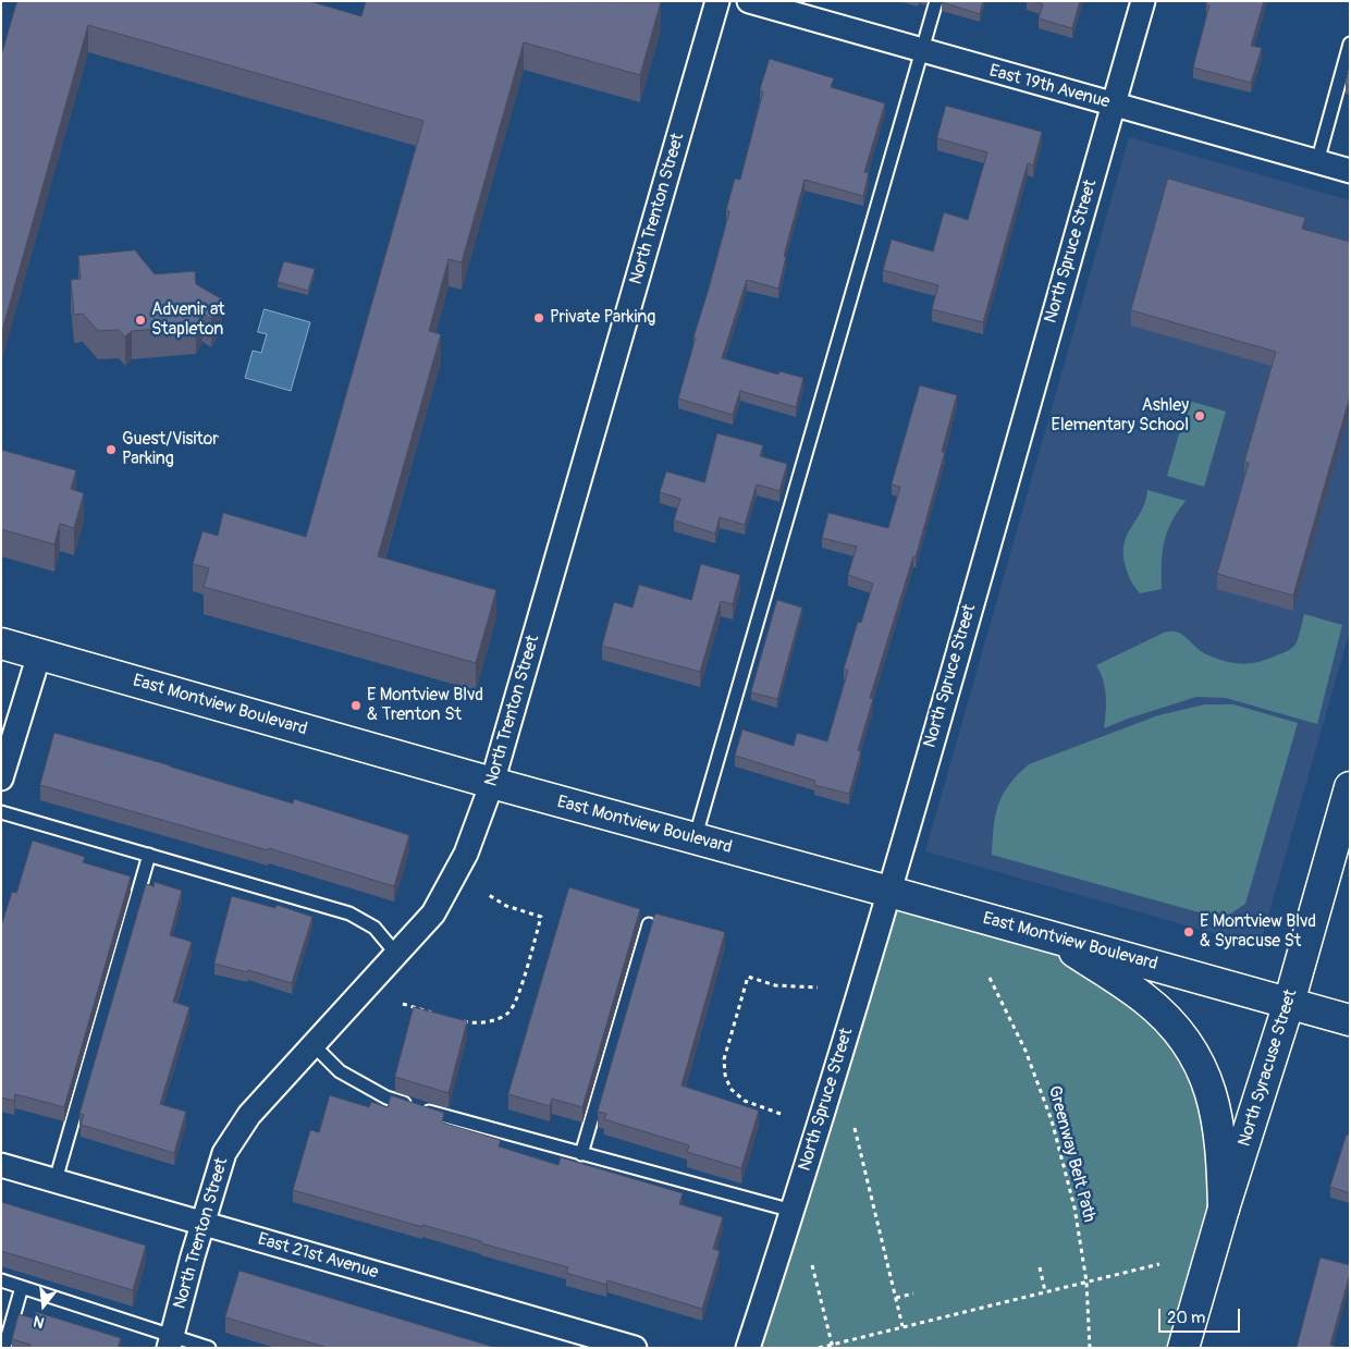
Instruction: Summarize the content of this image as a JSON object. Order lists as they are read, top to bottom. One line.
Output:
{"streets":{"main road":["East Montview Boulevard","North Syracuse Street"],"street":["East 19th Avenue","North Trenton Street","North Spruce Street","East 21st Avenue"],"path":["Greenway Belt Path"]},"crossings":[["East 19th Avenue","North Spruce Street"],["North Trenton Street","East Montview Boulevard"],["North Trenton Street","East 21st Avenue"],["North Spruce Street","East Montview Boulevard"],["East Montview Boulevard","North Syracuse Street"]],"places":["Private Parking","Advenir at Stapleton","Ashley Elementary School","Guest/Visitor Parking","E Montview Blvd & Trenton St","E Montview Blvd & Syracuse St"],"scale_bar":"20 m","north":"bottom"}
